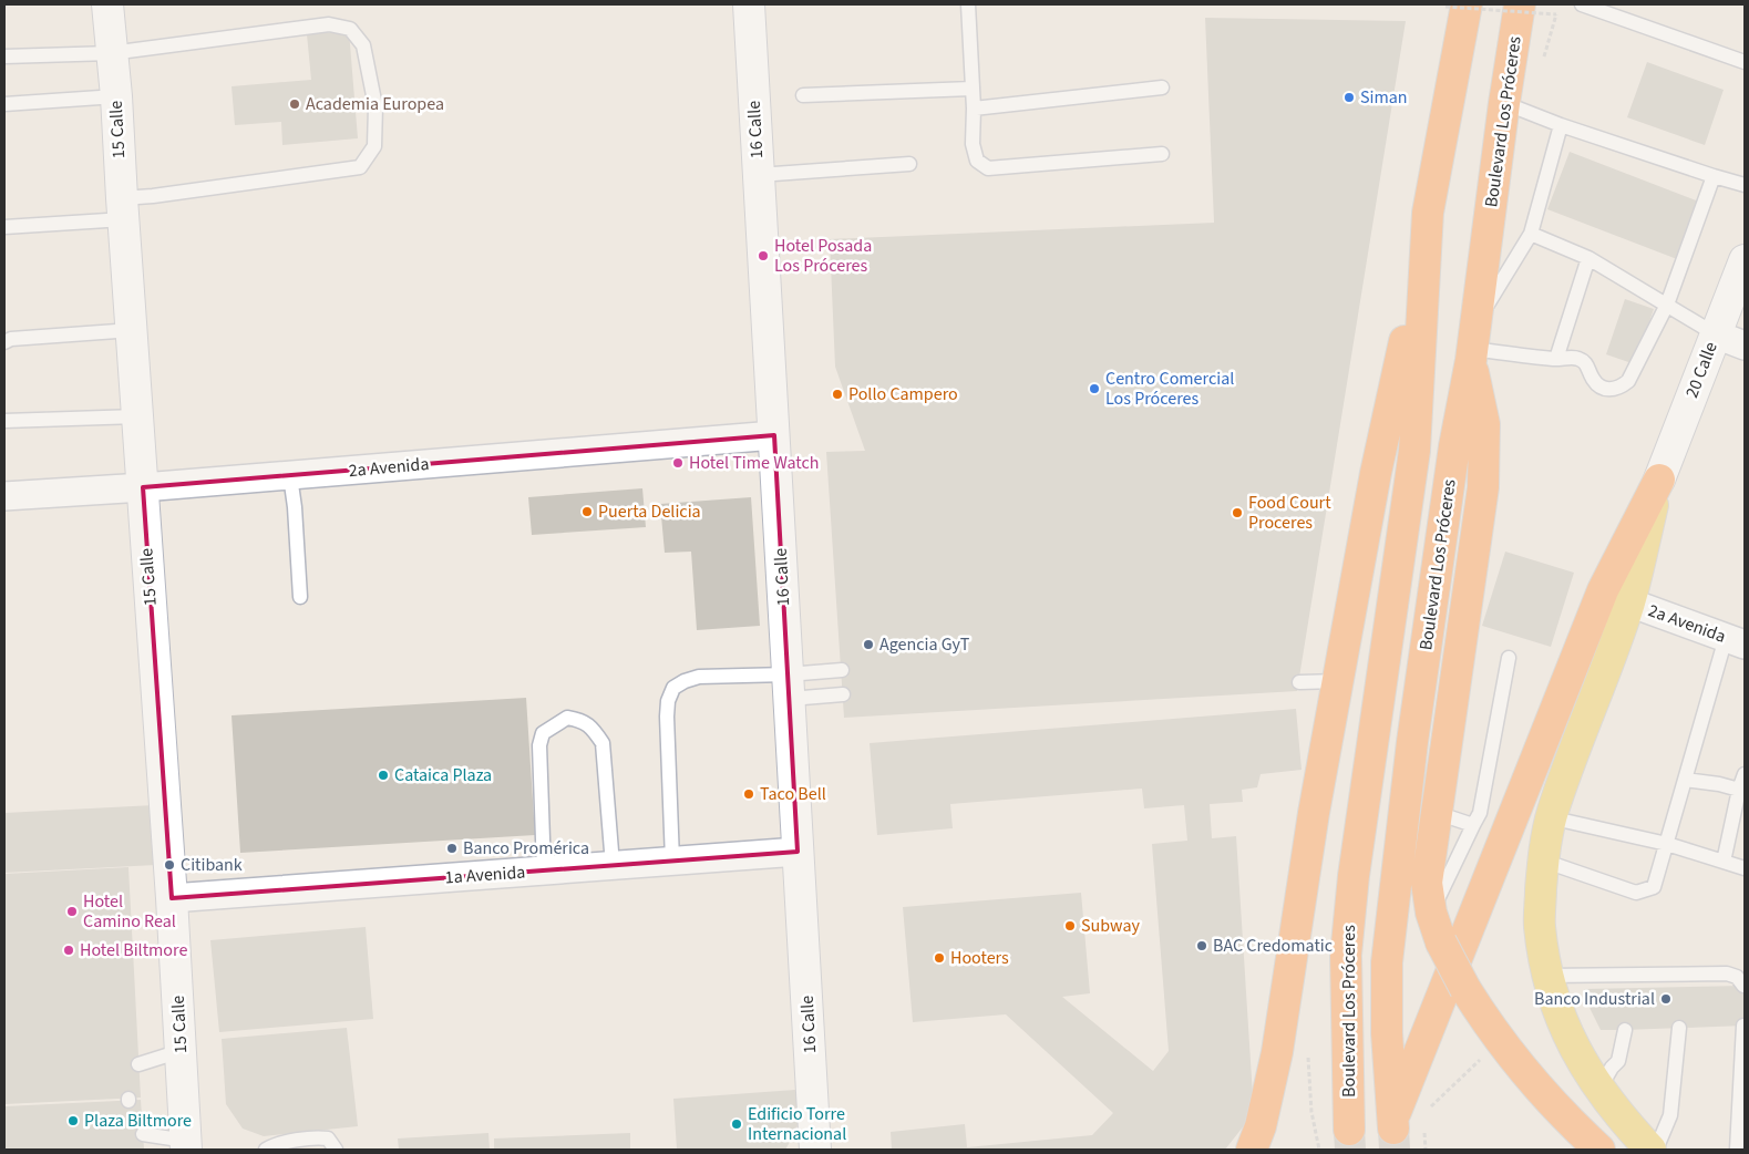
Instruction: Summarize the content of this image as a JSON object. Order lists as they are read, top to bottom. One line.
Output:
{"streets":{"highway":["Boulevard Los Próceres"],"street":["15 Calle","16 Calle","20 Calle","2a Avenida","1a Avenida"]},"crossings":[["Boulevard Los Próceres","20 Calle"],["15 Calle","2a Avenida"],["15 Calle","1a Avenida"],["16 Calle","2a Avenida"],["16 Calle","1a Avenida"]],"places":["Siman","Academia Europea","Hotel Posada Los Próceres","Centro Comercial Los Próceres","Pollo Campero","Hotel Time Watch","Puerta Delicia","Food Court Proceres","Agencia GyT","Cataica Plaza","Taco Bell","Banco Promérica","Citibank","Hotel Camino Real","Subway","BAC Credomatic","Hotel Biltmore","Hooters","Banco Industrial","Plaza Biltmore","Edificio Torre Internacional"]}
